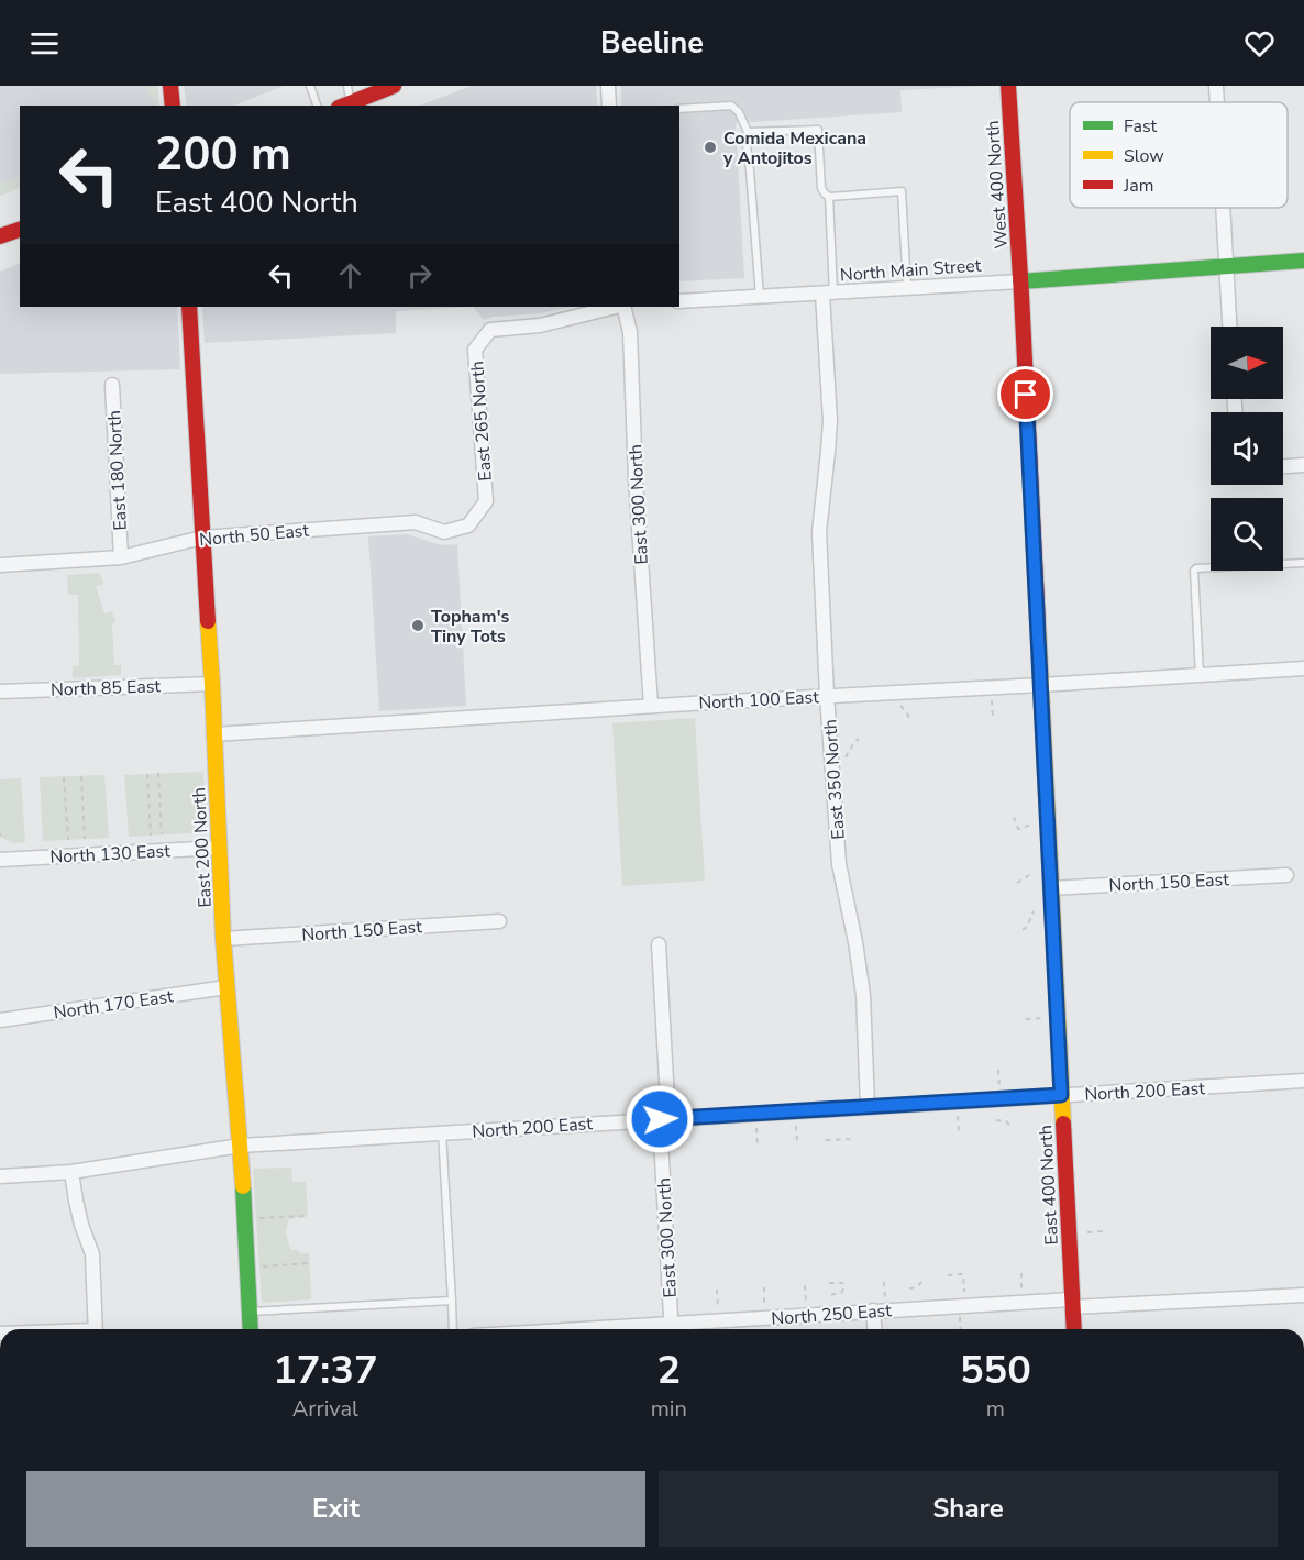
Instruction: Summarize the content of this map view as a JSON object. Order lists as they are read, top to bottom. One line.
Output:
{"streets":{"street":["West 400 North","North Main Street","East 265 North","East 180 North","East 300 North","North 50 East","North 85 East","North 100 East","East 350 North","East 200 North","North 130 East","North 150 East","North 170 East","North 200 East","East 400 North","North 250 East"]},"crossings":[["West 400 North","North Main Street"],["West 400 North","East 400 North"],["North Main Street","East 350 North"],["North Main Street","East 400 North"],["East 265 North","North 50 East"],["East 180 North","North 50 East"],["East 300 North","North 100 East"],["East 300 North","North 200 East"],["North 50 East","East 200 North"],["North 85 East","East 200 North"],["North 100 East","East 350 North"],["North 100 East","East 200 North"],["North 100 East","East 400 North"],["East 350 North","North 200 East"],["East 200 North","North 130 East"],["East 200 North","North 150 East"],["East 200 North","North 170 East"],["East 200 North","North 200 East"],["North 150 East","East 400 North"],["North 200 East","East 400 North"],["East 400 North","North 250 East"]],"places":["Comida Mexicana y Antojitos","Topham's Tiny Tots"],"legend":["Fast","Slow","Jam"],"north":"right","page":{"header":"Beeline","turn":["200 m","East 400 North"],"eta":["17:37","Arrival","2","min","550","m"],"buttons":["Exit","Share"]}}
